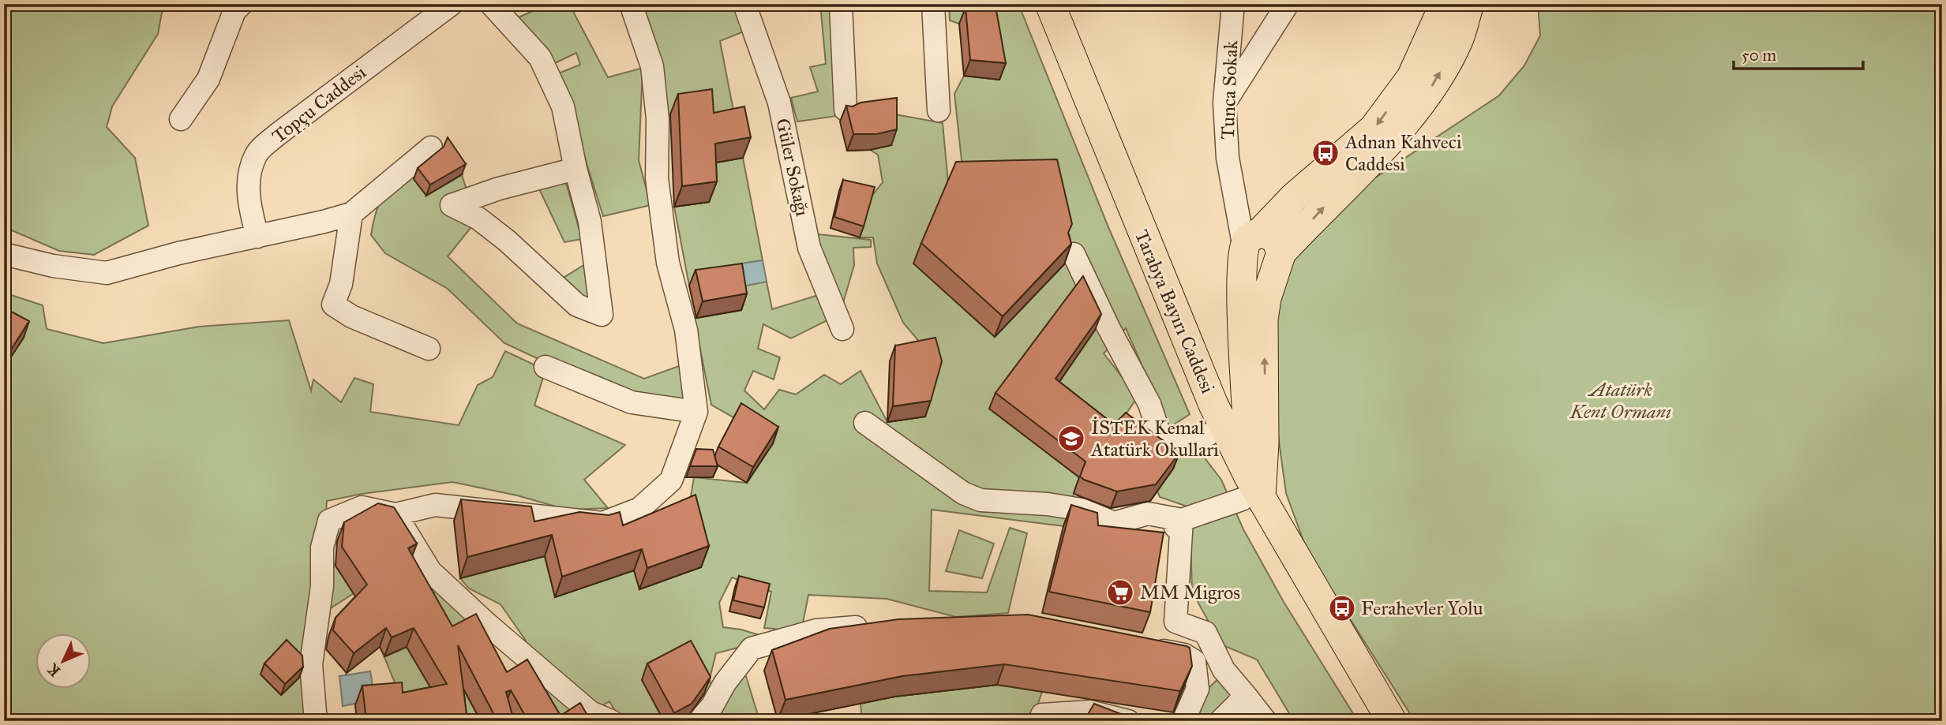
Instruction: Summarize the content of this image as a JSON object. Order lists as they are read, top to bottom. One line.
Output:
{"streets":{"main road":["Tarabya Bayırı Caddesi"],"street":["Tunca Sokak","Topçu Caddesi","Güler Sokağı"]},"parks":["Atatürk Kent Ormanı"],"places":{"bus stop":["Adnan Kahveci Caddesi","Ferahevler Yolu"],"school or university":["İSTEK Kemal Atatürk Okulları"],"supermarket":["MM Migros"]},"scale_bar":"50 m","north":"bottom left"}
